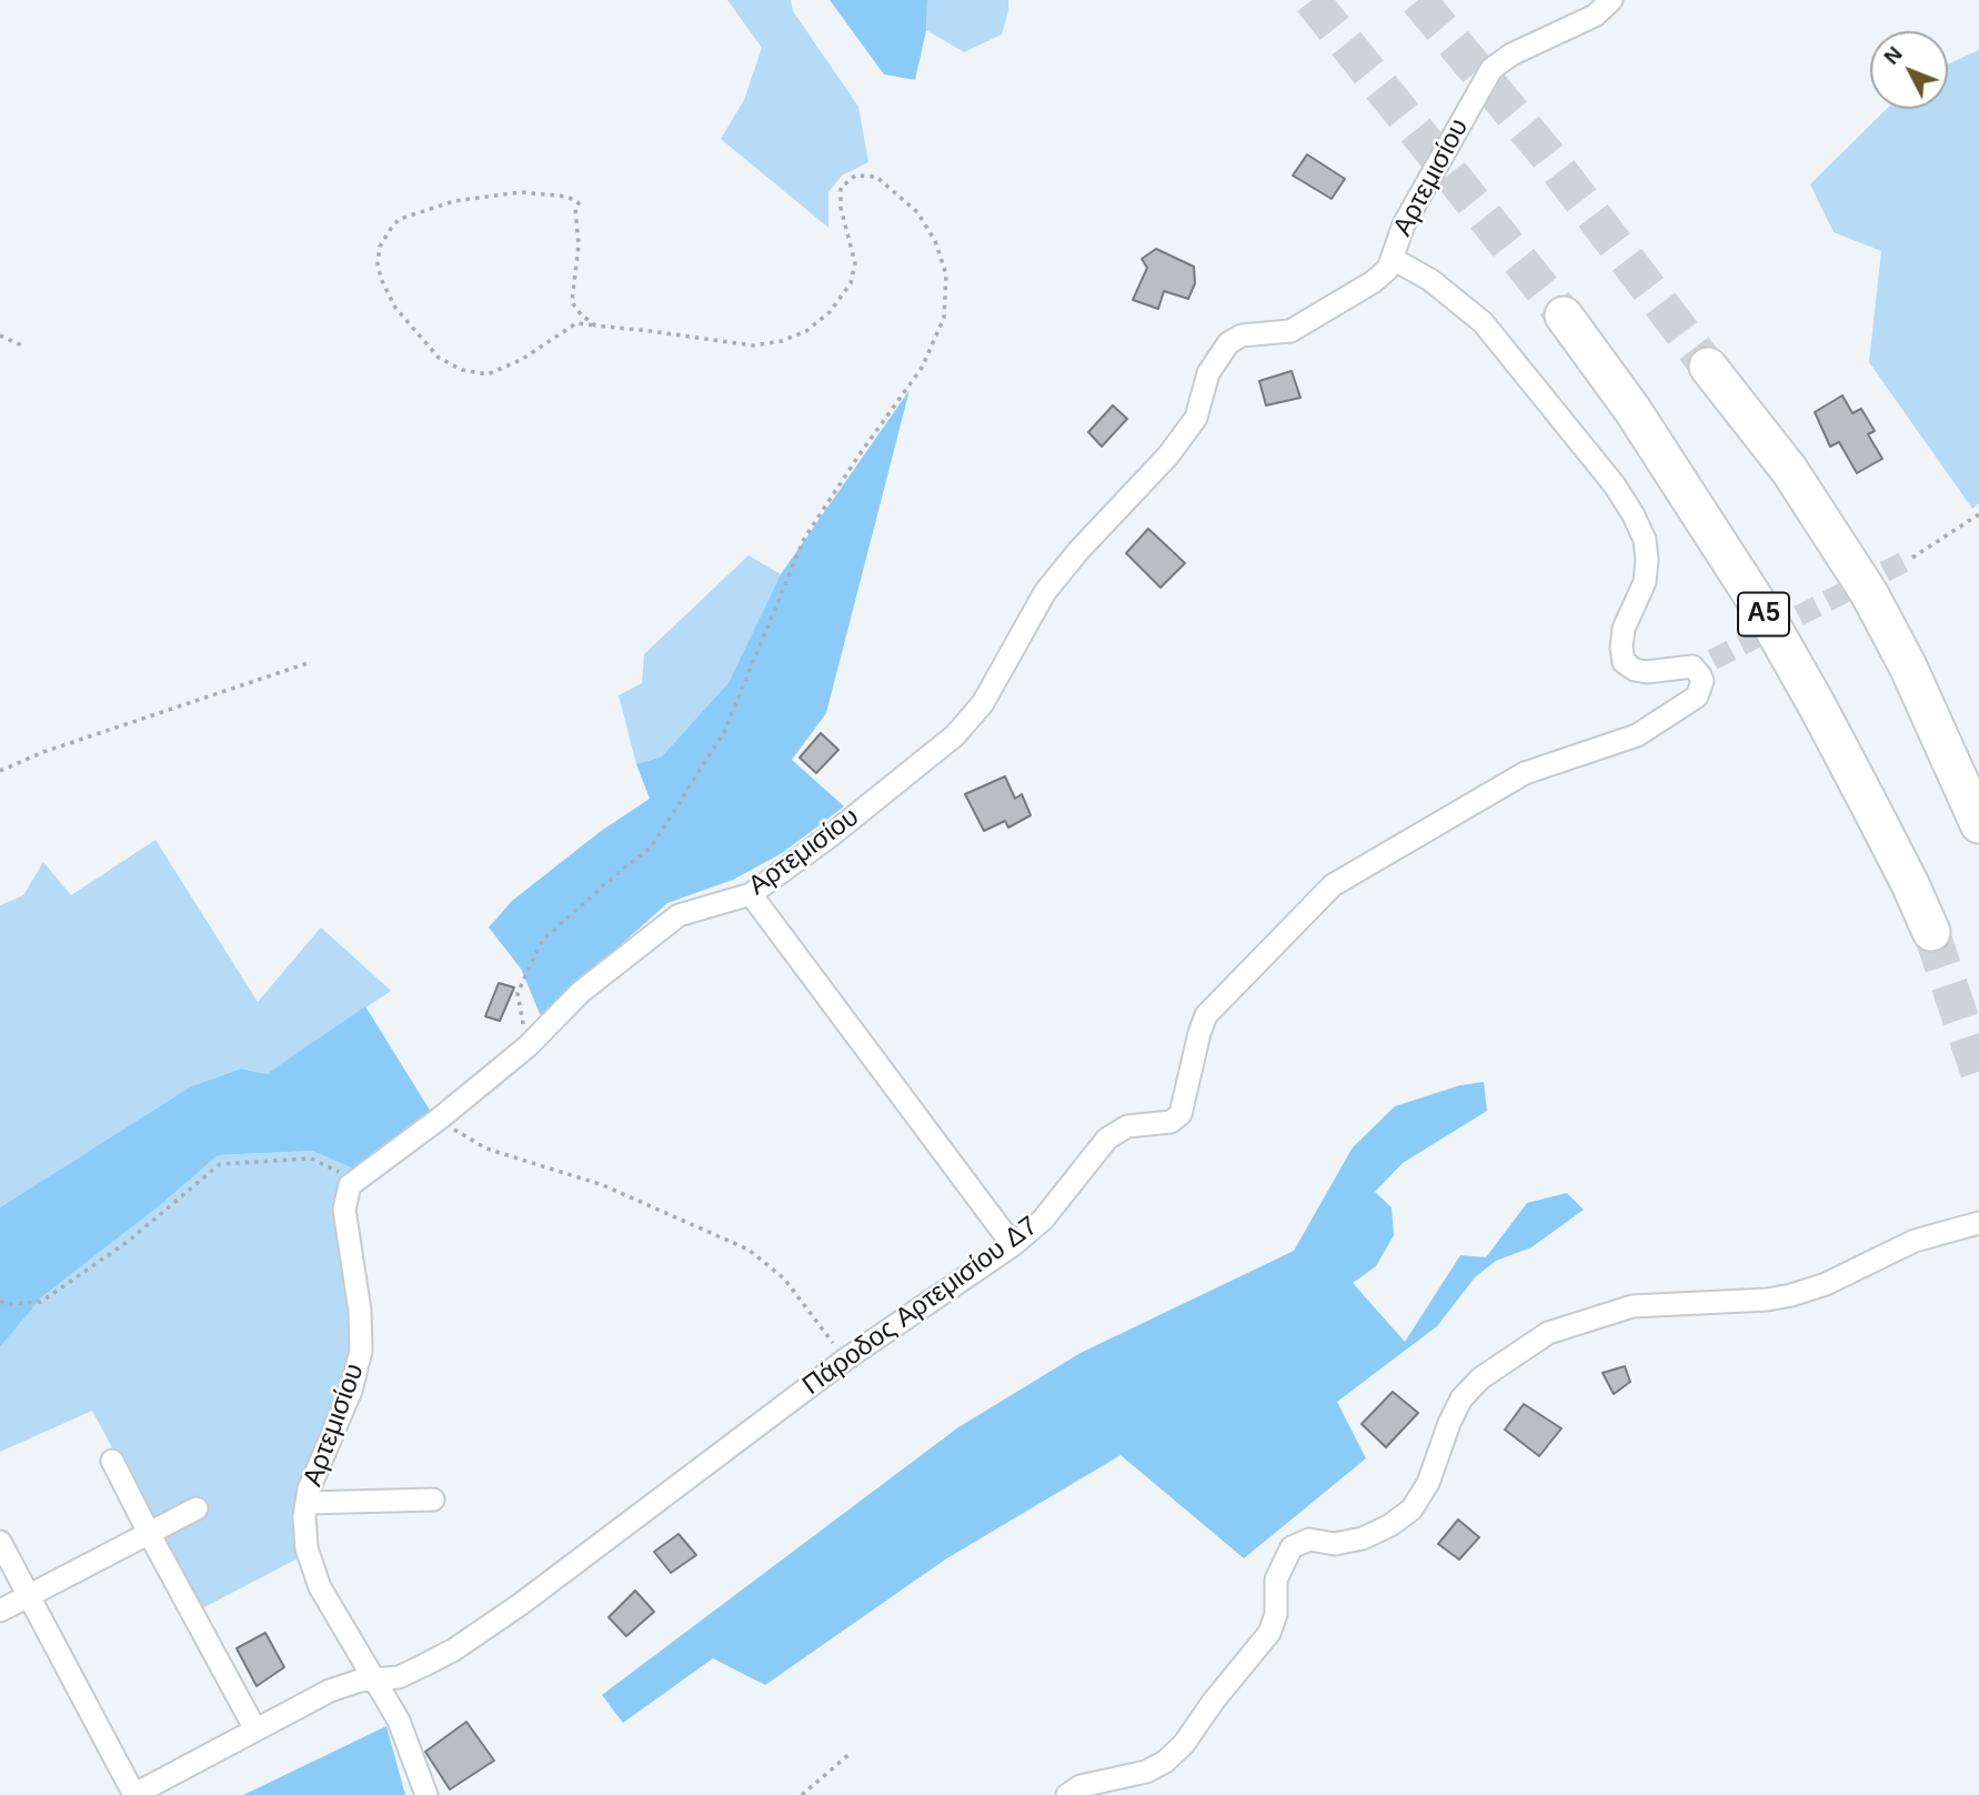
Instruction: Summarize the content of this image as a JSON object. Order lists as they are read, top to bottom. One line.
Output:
{"streets":{"highway":["Α5"],"street":["Αρτεμισίου","Πάροδος Αρτεμισίου Δ7"]},"crossings":[["Αρτεμισίου","Πάροδος Αρτεμισίου Δ7"]],"north":"top left"}
